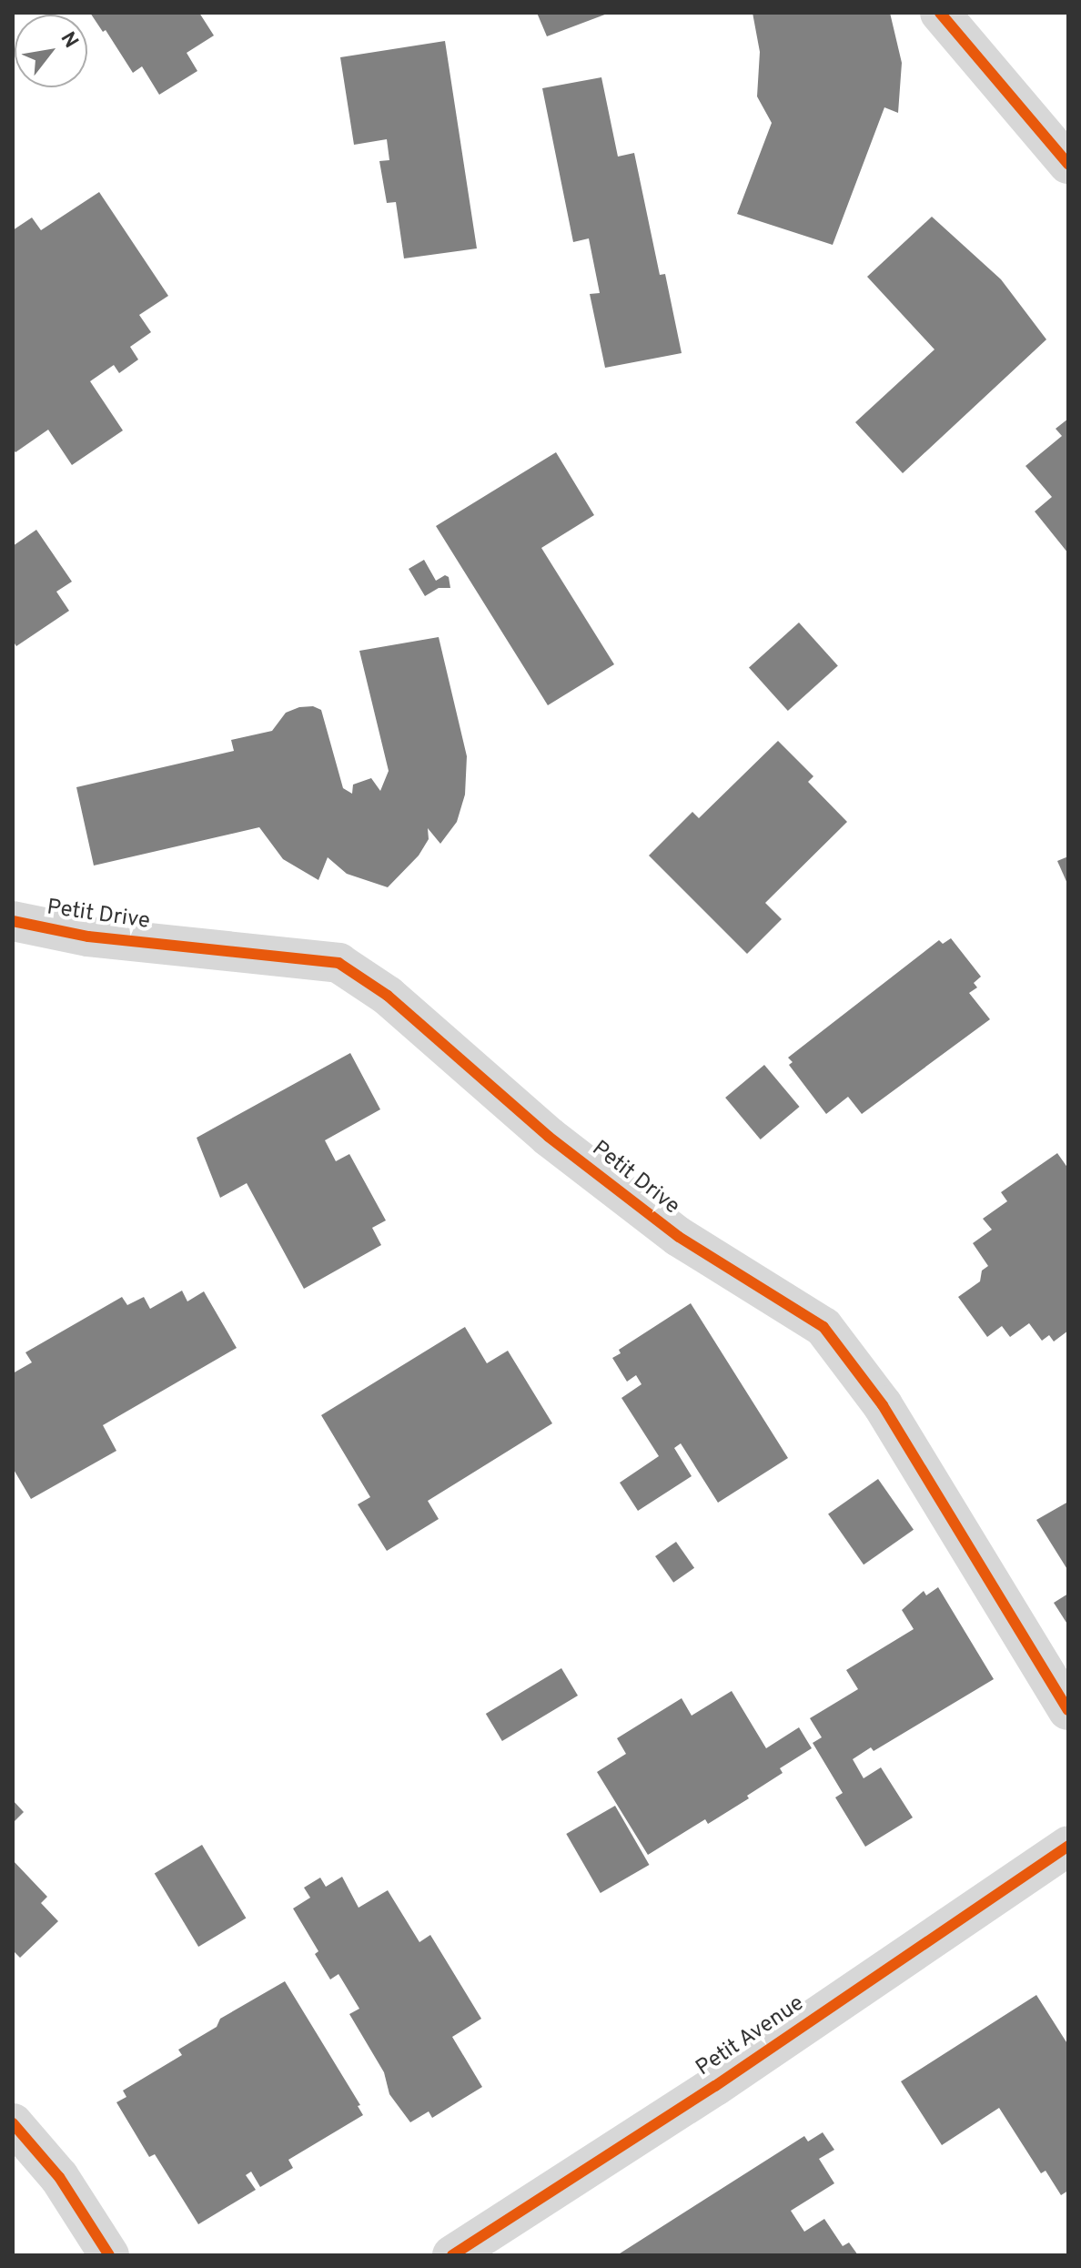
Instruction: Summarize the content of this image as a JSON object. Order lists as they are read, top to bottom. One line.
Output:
{"streets":{"street":["Petit Drive","Petit Avenue"]},"north":"top right"}
